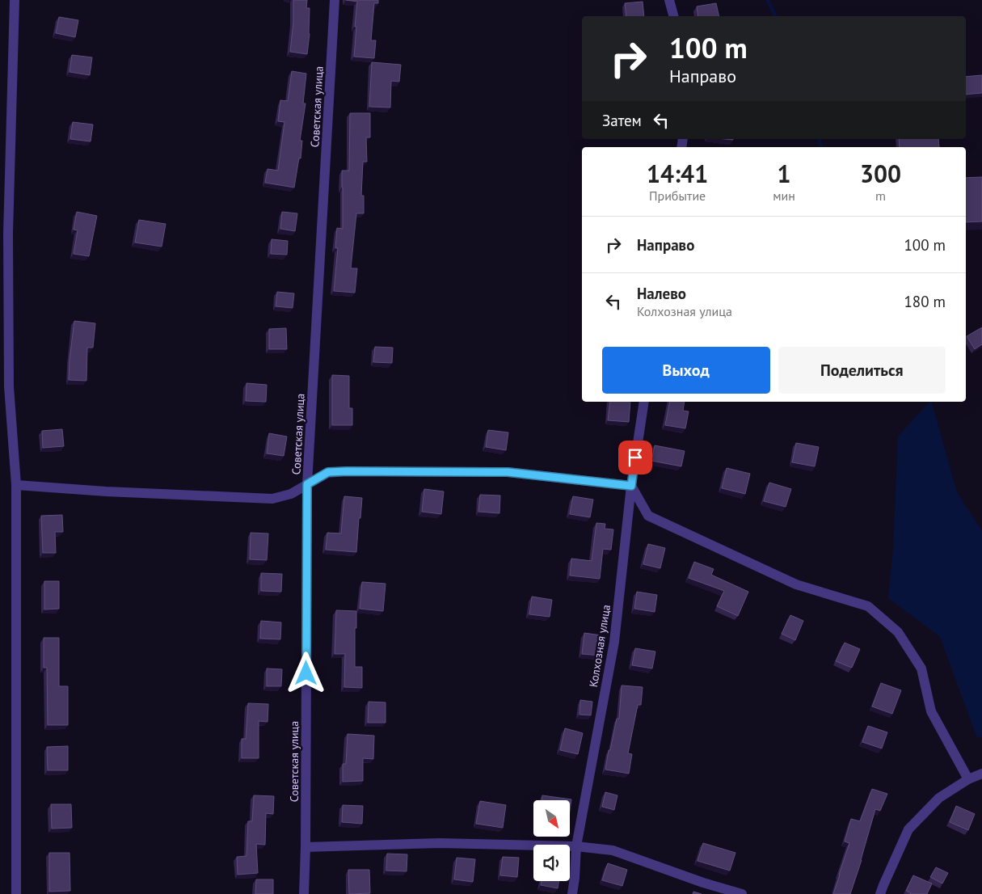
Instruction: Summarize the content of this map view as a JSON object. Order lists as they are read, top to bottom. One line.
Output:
{"streets":{"street":["Советская улица","Колхозная улица"]},"north":"bottom right","page":{"turn":["100 m","Направо"],"then":"Затем","eta":["14:41","Прибытие","1","мин","300","m"],"list":[{"name":"Направо","value":"100 m"},{"name":"Налево","note":"Колхозная улица","value":"180 m"}],"buttons":["Выход","Поделиться"]}}
